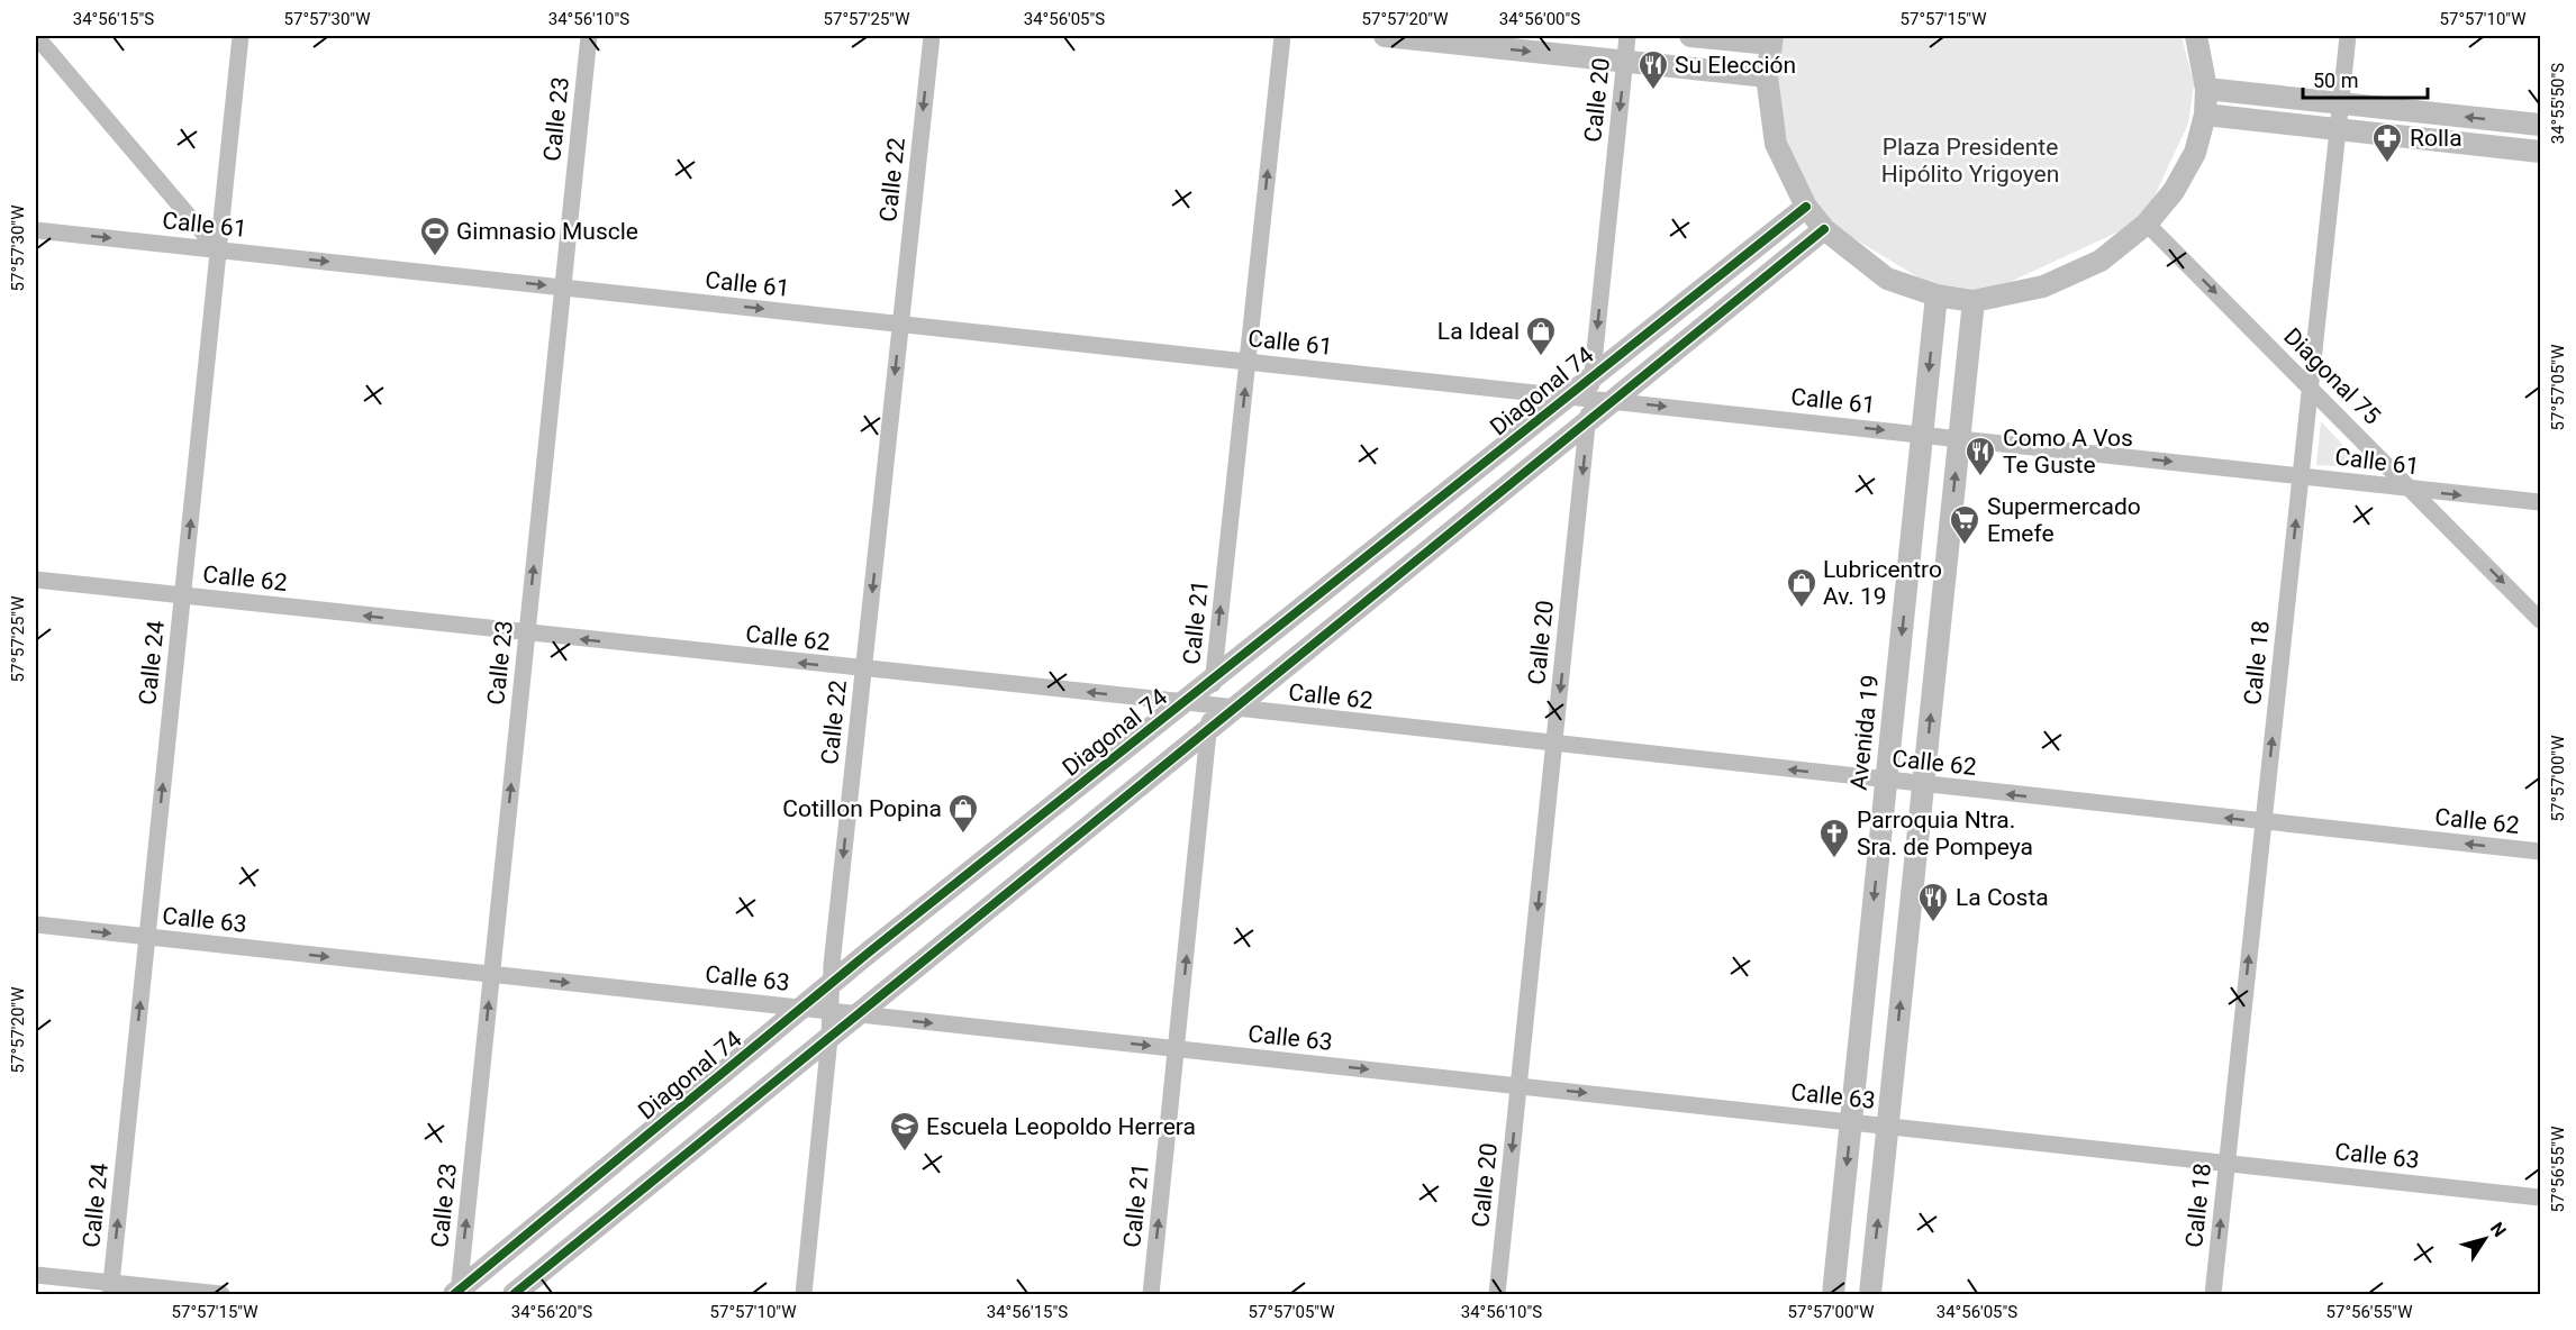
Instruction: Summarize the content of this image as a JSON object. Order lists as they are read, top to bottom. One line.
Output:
{"streets":{"main road":["Diagonal 74","Avenida 19"],"street":["Calle 20","Calle 23","Calle 22","Calle 61","Diagonal 75","Calle 62","Calle 21","Calle 24","Calle 18","Calle 63"]},"crossings":[["Calle 20","Calle 61"],["Calle 20","Diagonal 74"],["Calle 20","Calle 62"],["Calle 20","Calle 63"],["Calle 23","Calle 61"],["Calle 23","Diagonal 74"],["Calle 23","Calle 62"],["Calle 23","Calle 63"],["Calle 22","Calle 61"],["Calle 22","Diagonal 74"],["Calle 22","Calle 62"],["Calle 22","Calle 63"],["Calle 61","Diagonal 75"],["Calle 61","Diagonal 74"],["Calle 61","Calle 21"],["Calle 61","Calle 24"],["Calle 61","Calle 18"],["Calle 61","Avenida 19"],["Diagonal 75","Calle 18"],["Diagonal 74","Calle 62"],["Diagonal 74","Calle 21"],["Diagonal 74","Calle 63"],["Calle 62","Calle 21"],["Calle 62","Calle 24"],["Calle 62","Calle 18"],["Calle 62","Avenida 19"],["Calle 21","Calle 63"],["Calle 24","Calle 63"],["Calle 18","Calle 63"],["Avenida 19","Calle 63"]],"one_way":["Calle 20","Calle 23","Calle 22","Calle 61","Diagonal 75","Calle 62","Calle 21","Calle 24","Calle 18","Calle 63"],"parks":["Plaza Presidente Hipólito Yrigoyen"],"places":{"restaurant":["Su Elección","Como A Vos Te Guste","La Costa"],"pharmacy":["Rolla"],"sports":["Gimnasio Muscle"],"shop":["La Ideal","Lubricentro Av. 19","Cotillon Popina"],"supermarket":["Supermercado Emefe"],"church":["Parroquia Ntra. Sra. de Pompeya"],"school or university":["Escuela Leopoldo Herrera"]},"scale_bar":"50 m","north":"top right","coordinates":["34°56'15\"S","57°57'30\"W","34°56'10\"S","57°57'25\"W","34°56'05\"S","57°57'20\"W","34°56'00\"S","57°57'15\"W","57°57'10\"W","34°55'50\"S","57°57'05\"W","57°57'00\"W","57°56'55\"W","34°56'20\"S"]}
